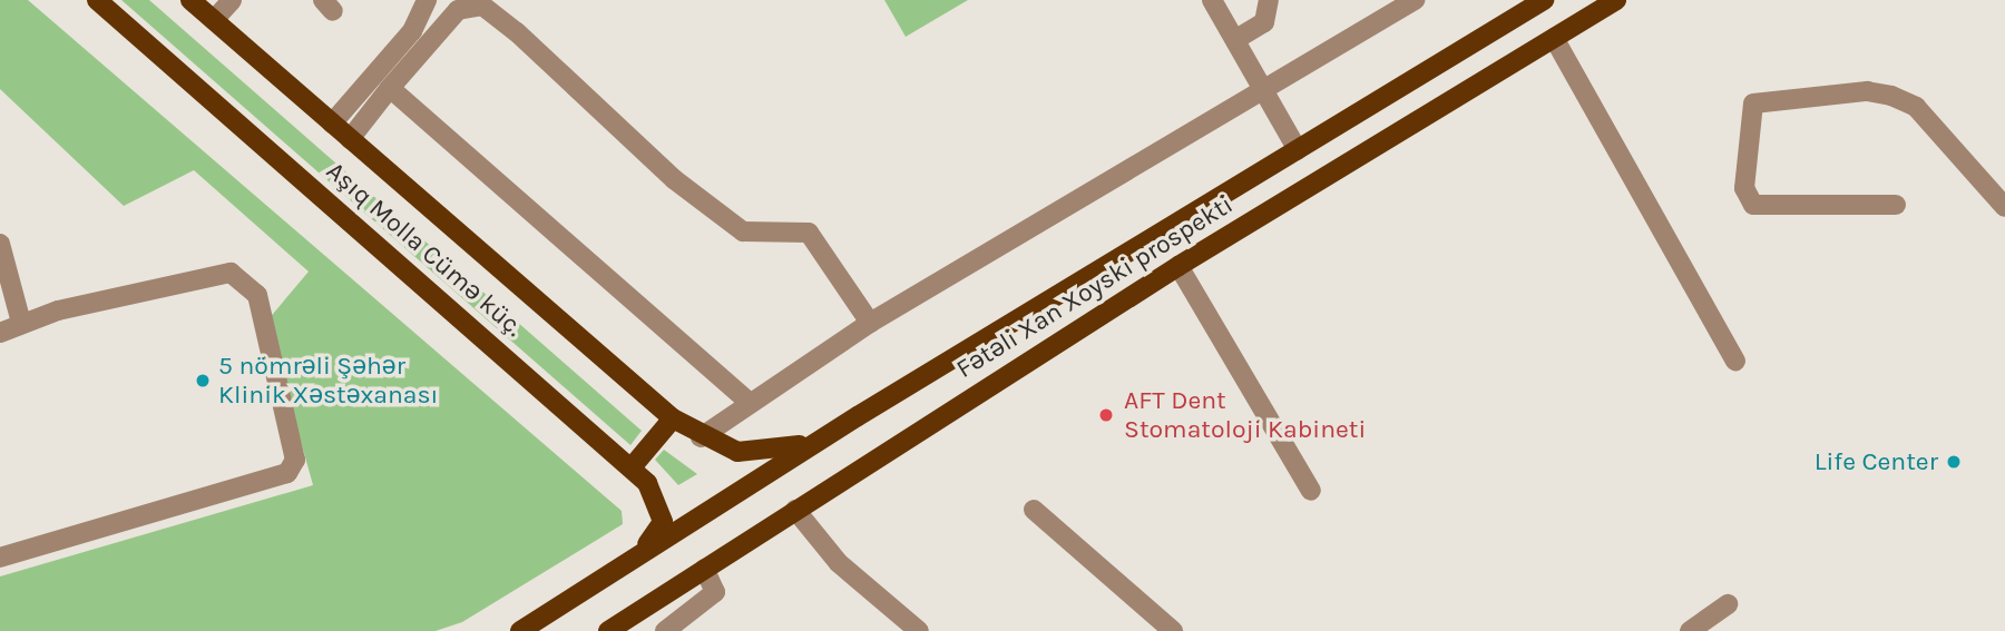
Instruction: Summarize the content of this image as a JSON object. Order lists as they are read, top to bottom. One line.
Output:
{"streets":{"main road":["Aşıq Molla Cümə küç.","Fətəli Xan Xoyski prospekti"]},"crossings":[["Aşıq Molla Cümə küç.","Fətəli Xan Xoyski prospekti"]],"places":["5 nömrəli Şəhər Klinik Xəstəxanası","AFT Dent Stomatoloji Kabineti","Life Center"]}
